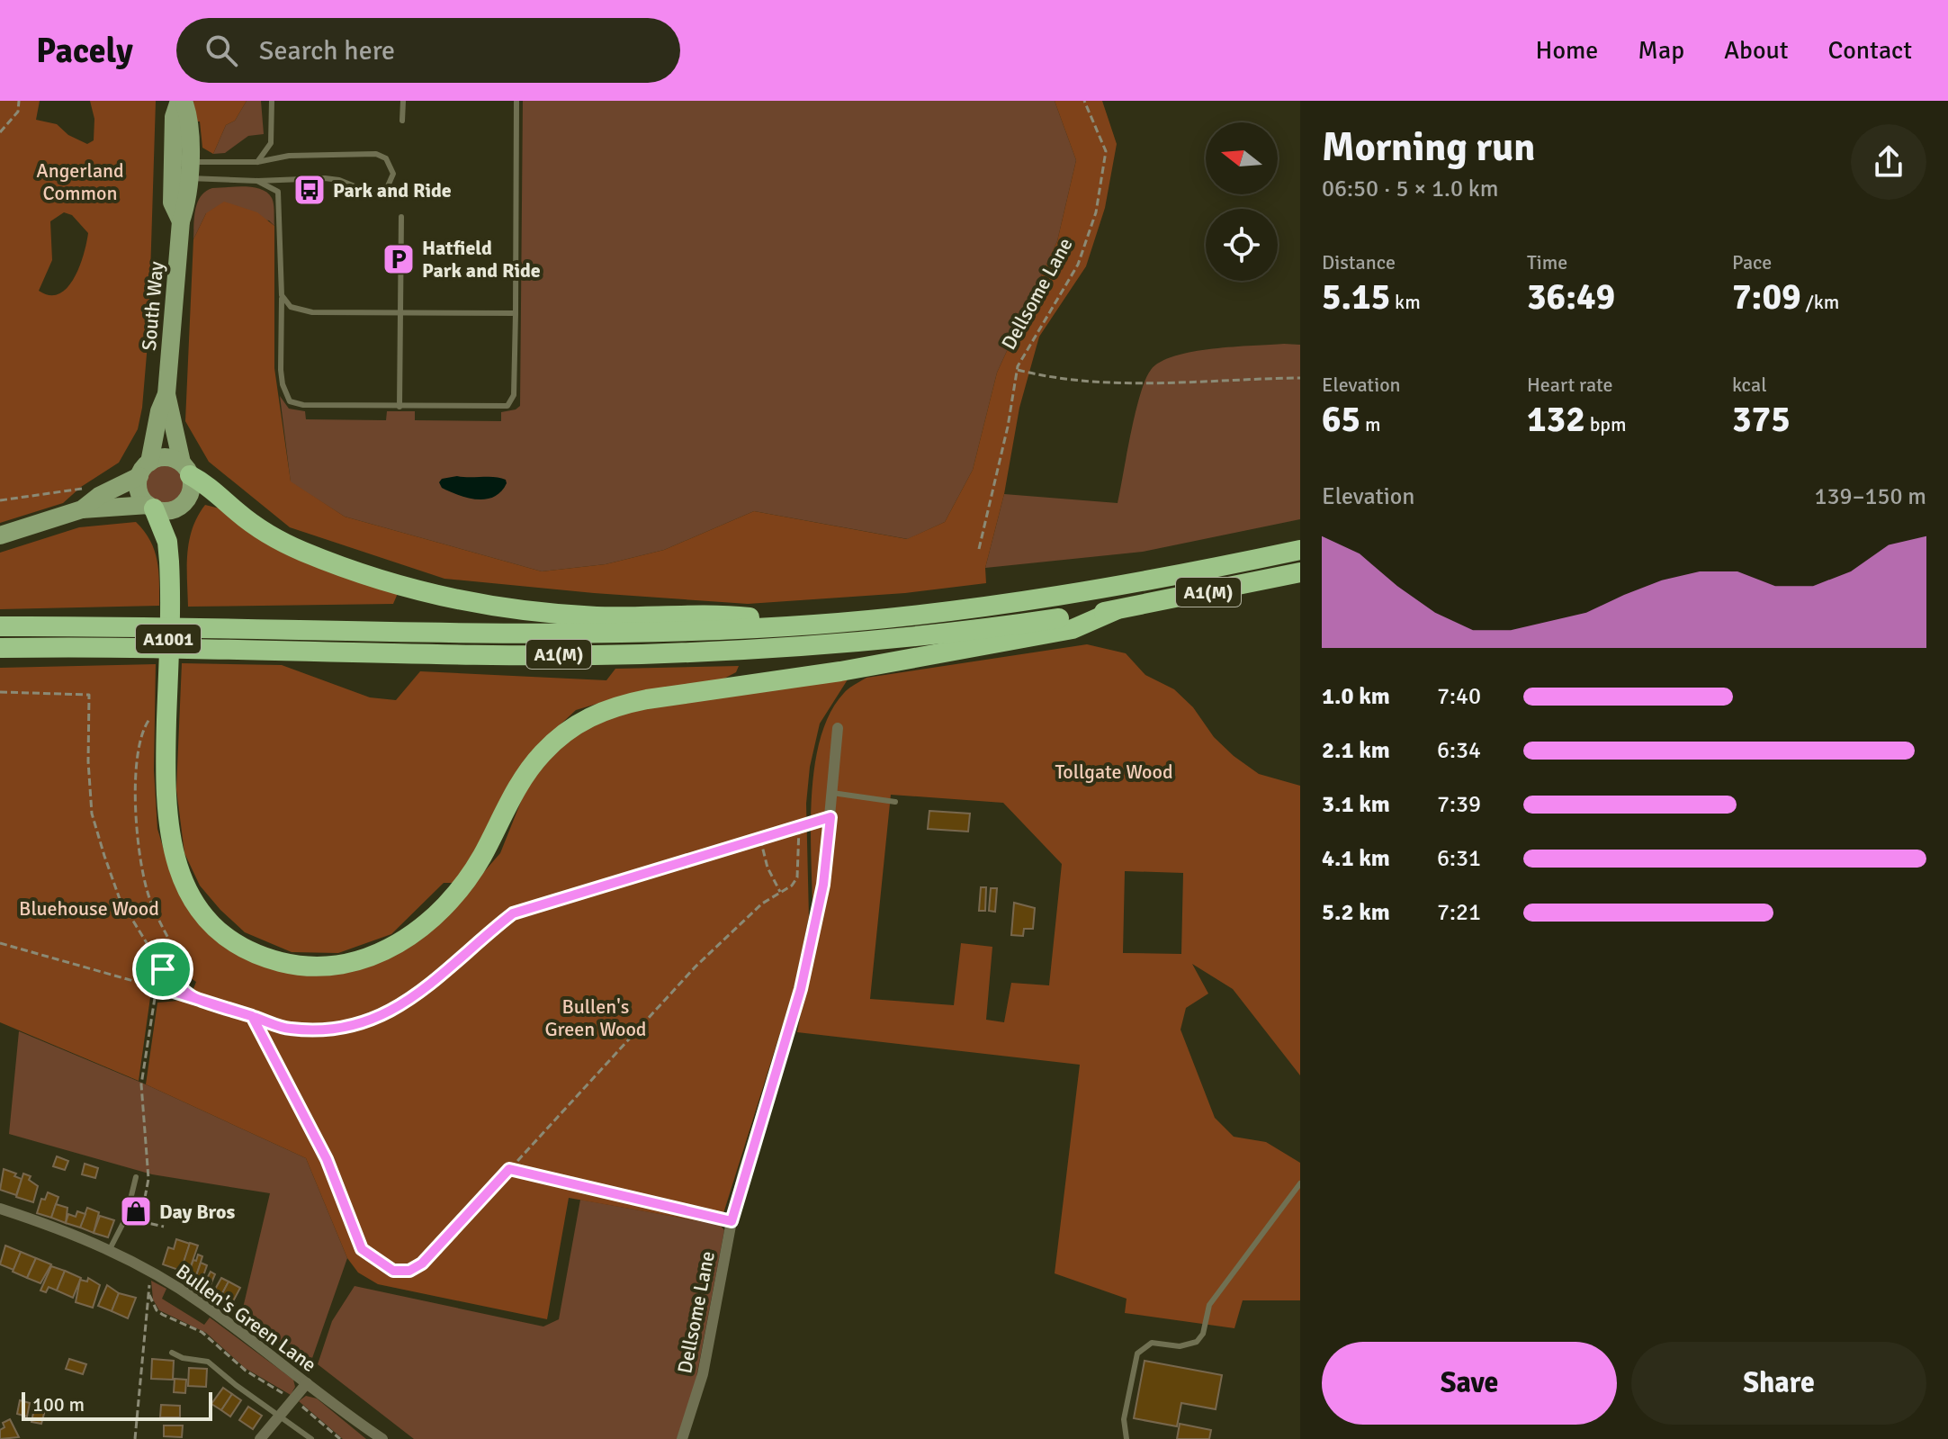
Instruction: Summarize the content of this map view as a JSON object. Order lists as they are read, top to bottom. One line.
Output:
{"streets":{"highway":["A1(M)","A1001"],"main road":["South Way"],"street":["Dellsome Lane","Bullen's Green Lane"]},"crossings":[["South Way","A1(M)"],["South Way","A1001"],["A1(M)","A1001"]],"parks":["Angerland Common","Tollgate Wood","Bluehouse Wood","Bullen's Green Wood"],"places":{"bus stop":["Park and Ride"],"parking":["Hatfield Park and Ride"],"shop":["Day Bros"]},"scale_bar":"100 m","north":"left","page":{"header":"Pacely","search":"Search here","nav":["Home","Map","About","Contact"],"heading":["Morning run","06:50 · 5 × 1.0 km"],"stats":[["Distance","5.15 km"],["Time","36:49"],["Pace","7:09 /km"],["Elevation","65 m"],["Heart rate","132 bpm"],["kcal","375"]],"chart":["Elevation","139–150 m"],"list":[{"name":"1.0 km","note":"7:40"},{"name":"2.1 km","note":"6:34"},{"name":"3.1 km","note":"7:39"},{"name":"4.1 km","note":"6:31"},{"name":"5.2 km","note":"7:21"}],"buttons":["Save","Share"],"scale":"100 m"}}
